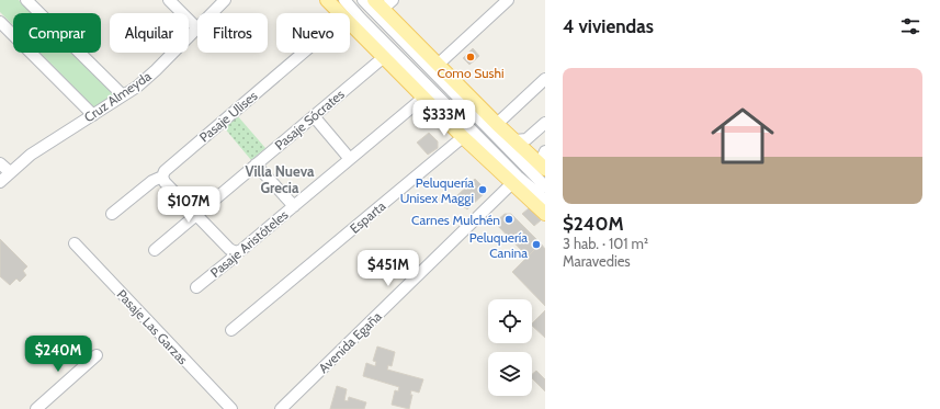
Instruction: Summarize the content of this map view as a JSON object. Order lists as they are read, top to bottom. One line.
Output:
{"streets":{"street":["Cruz Almeyda","Pasaje Ulises","Pasaje Sócrates","Esparta","Pasaje Aristóteles","Pasaje Las Garzas","Avenida Egaña"]},"districts":["Villa Nueva Grecia"],"places":["Como Sushi","Peluquería Unisex Maggi","Carnes Mulchén","Peluquería Canina"],"page":{"heading":"4 viviendas","chip":["Comprar","Alquilar","Filtros","Nuevo"],"list":[{"name":"$240M","note":"3 hab. · 101 m² · Maravedies"}],"price":["$333M","$107M","$451M","$240M"]}}
